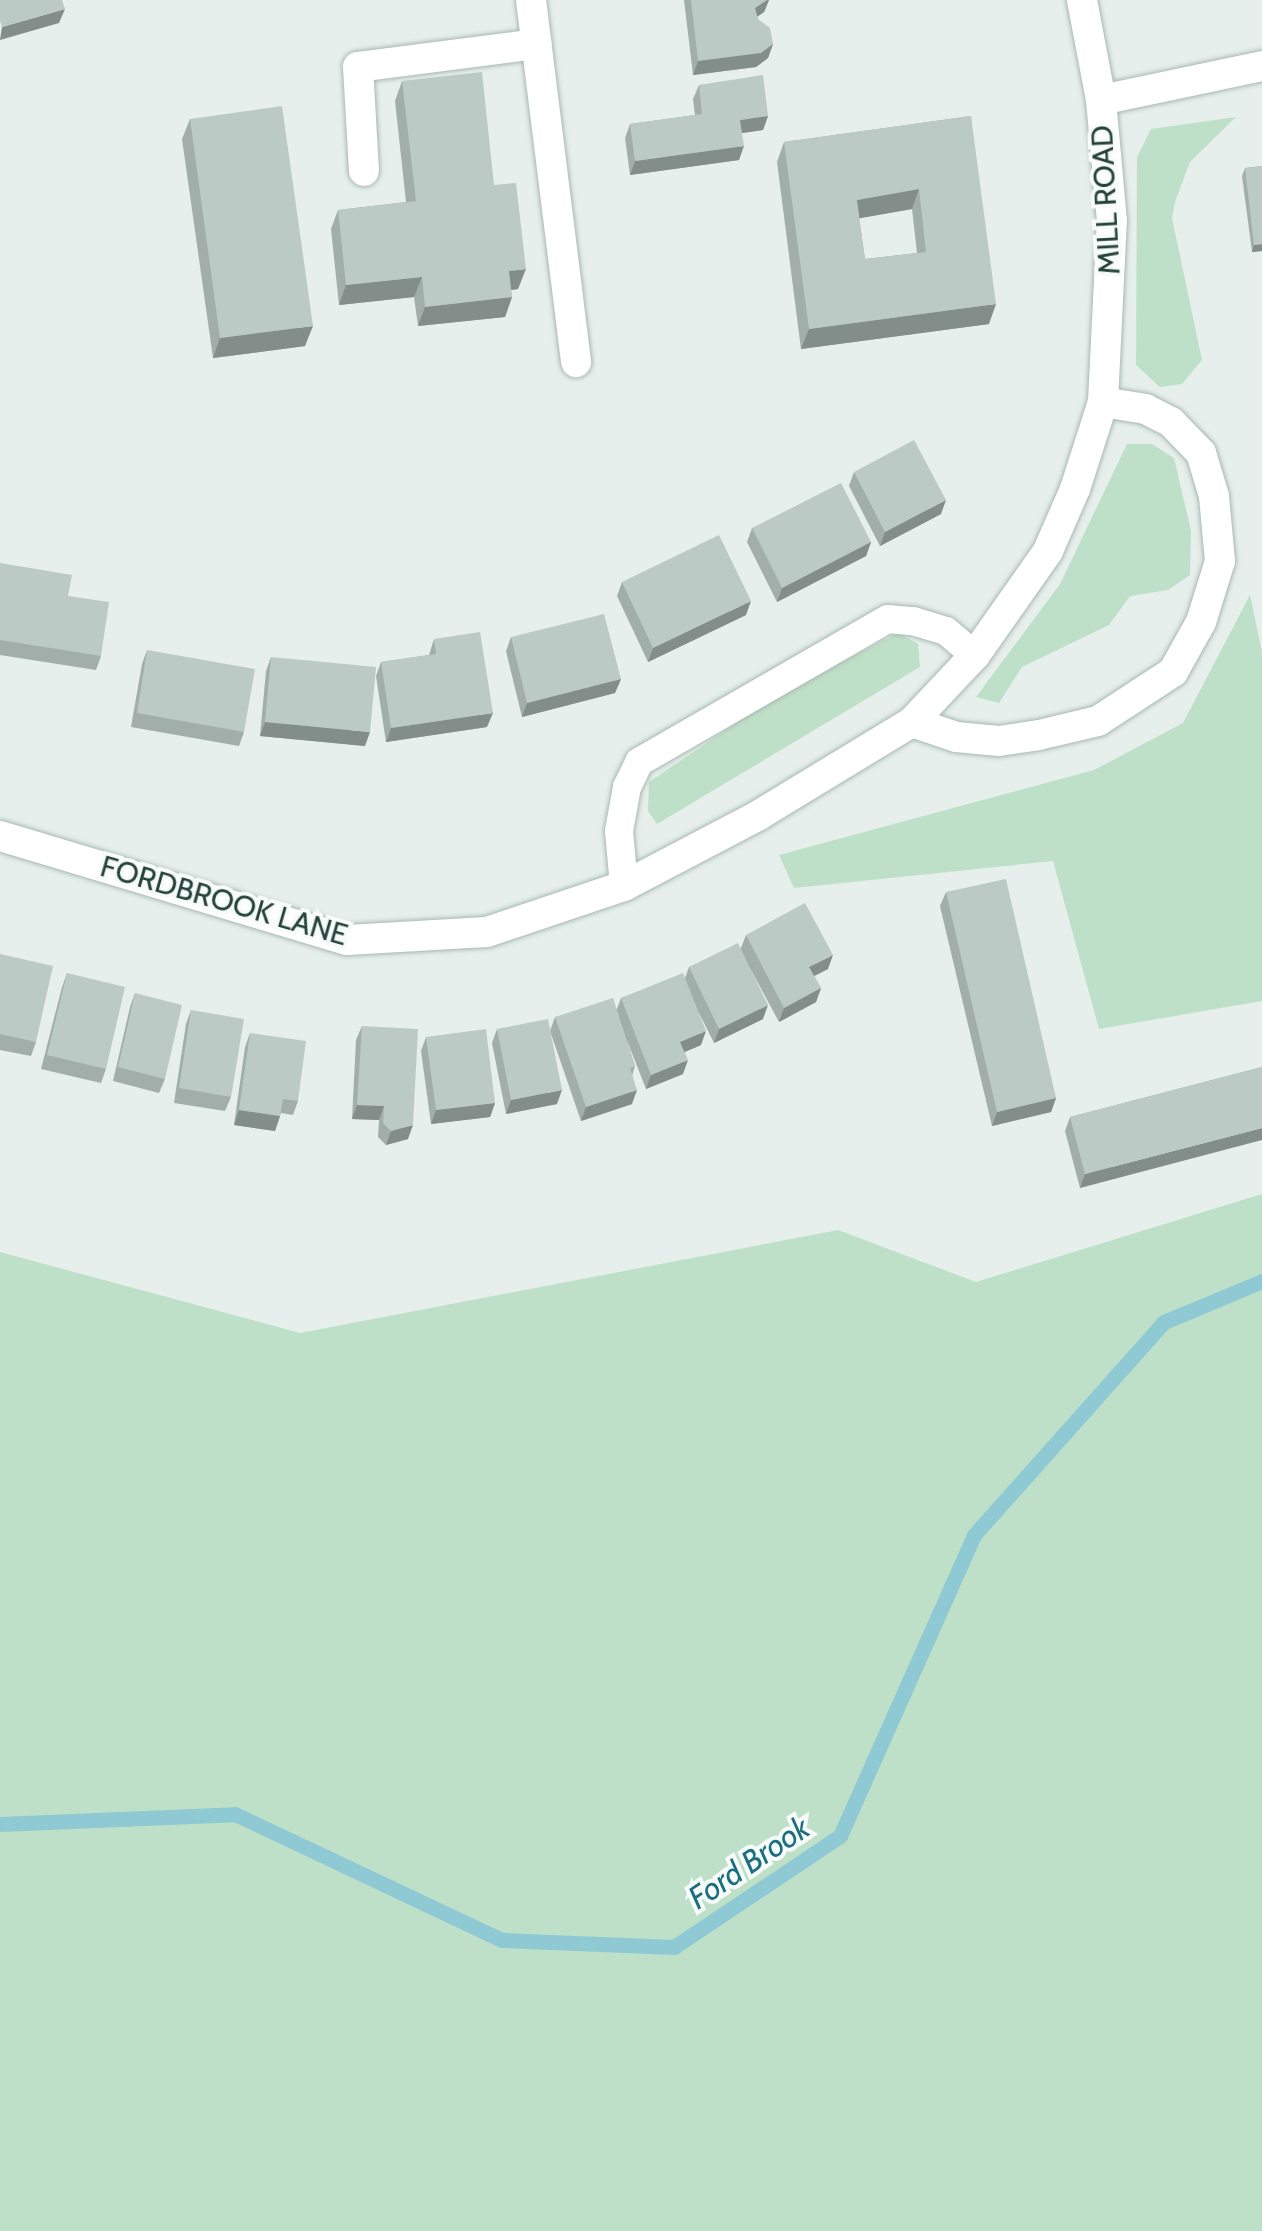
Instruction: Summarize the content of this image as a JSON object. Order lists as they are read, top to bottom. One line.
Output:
{"streets":{"street":["MILL ROAD","FORDBROOK LANE"]},"crossings":[["MILL ROAD","FORDBROOK LANE"]],"water":["Ford Brook"]}
